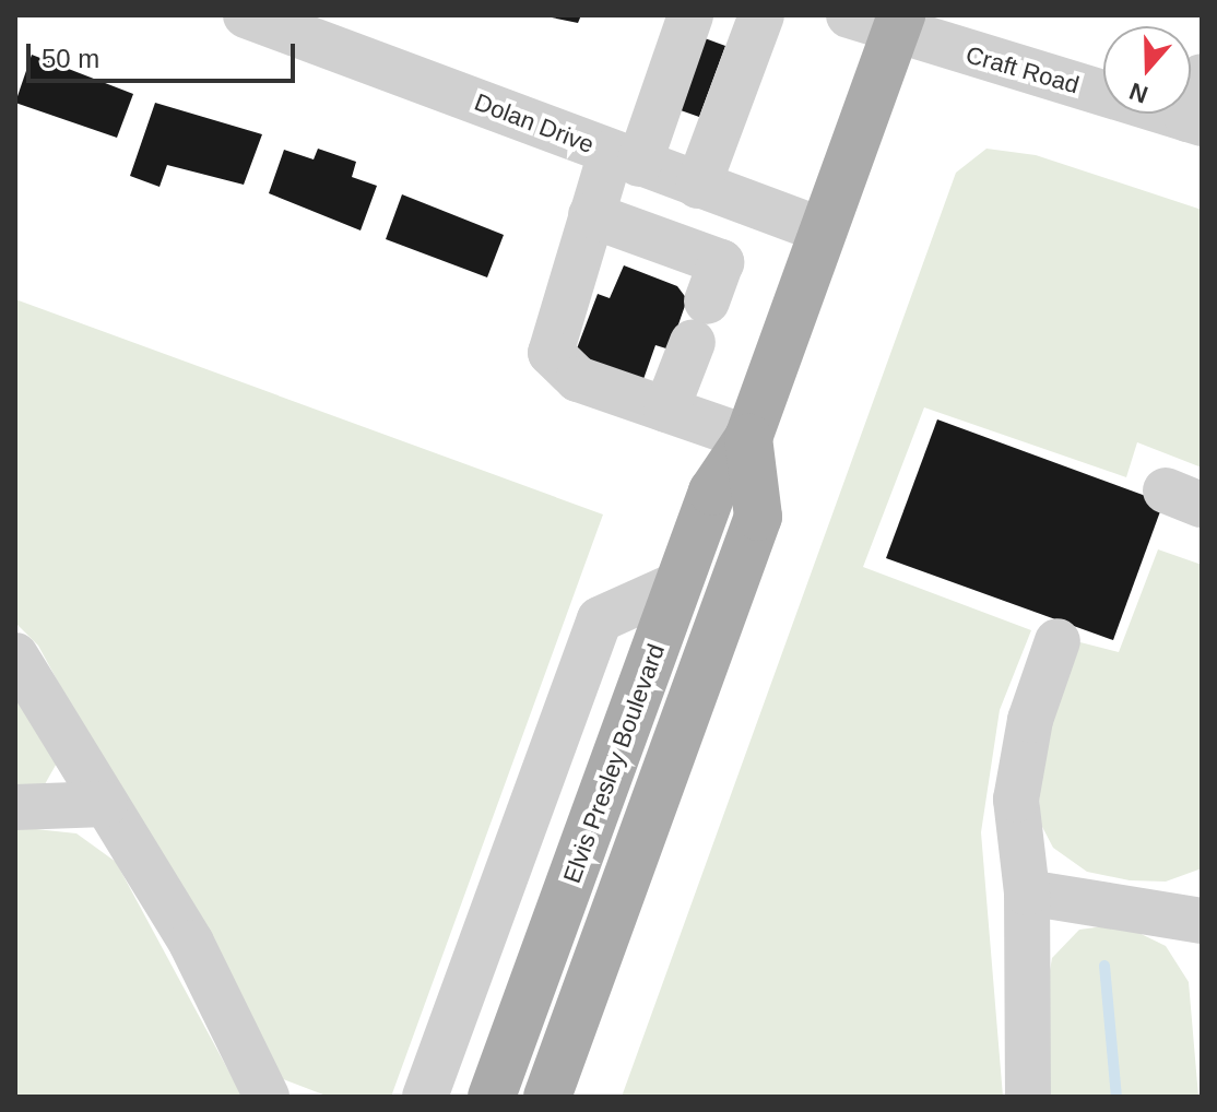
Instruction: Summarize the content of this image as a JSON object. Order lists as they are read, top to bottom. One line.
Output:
{"streets":{"main road":["Elvis Presley Boulevard"],"street":["Craft Road","Dolan Drive"]},"crossings":[["Craft Road","Elvis Presley Boulevard"],["Dolan Drive","Elvis Presley Boulevard"]],"scale_bar":"50 m","north":"bottom"}
